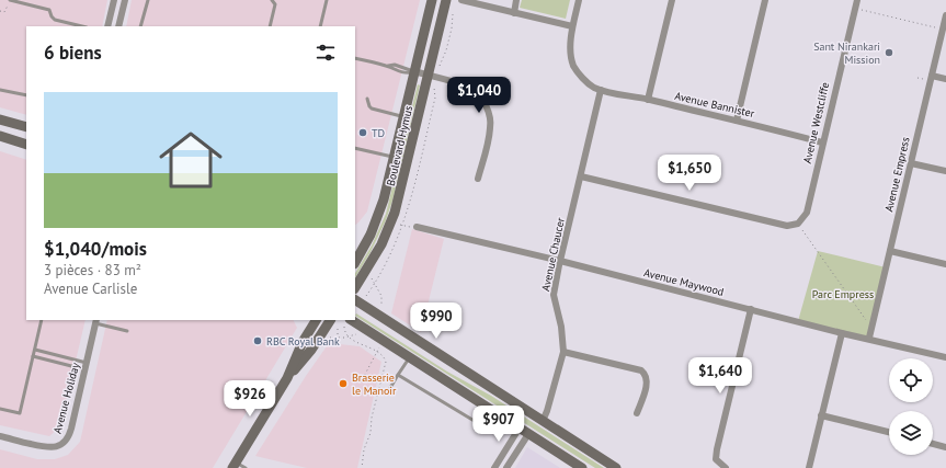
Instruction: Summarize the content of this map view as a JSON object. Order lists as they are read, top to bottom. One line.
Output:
{"streets":{"street":["Avenue Bannister","Avenue Westcliffe","Boulevard Hymus","Avenue Empress","Avenue Chaucer","Avenue Maywood","Avenue Holiday"]},"crossings":[["Avenue Bannister","Avenue Westcliffe"],["Avenue Bannister","Avenue Chaucer"],["Avenue Empress","Avenue Maywood"],["Avenue Chaucer","Avenue Maywood"]],"parks":["Parc Empress"],"places":["Sant Nirankari Mission","TD","RBC Royal Bank","Brasserie le Manoir"],"page":{"heading":"6 biens","price":["$1,040","$1,650","$990","$1,640","$926","$907"],"list":[{"name":"$1,040/mois","note":"3 pièces · 83 m² · Avenue Carlisle"}]}}
